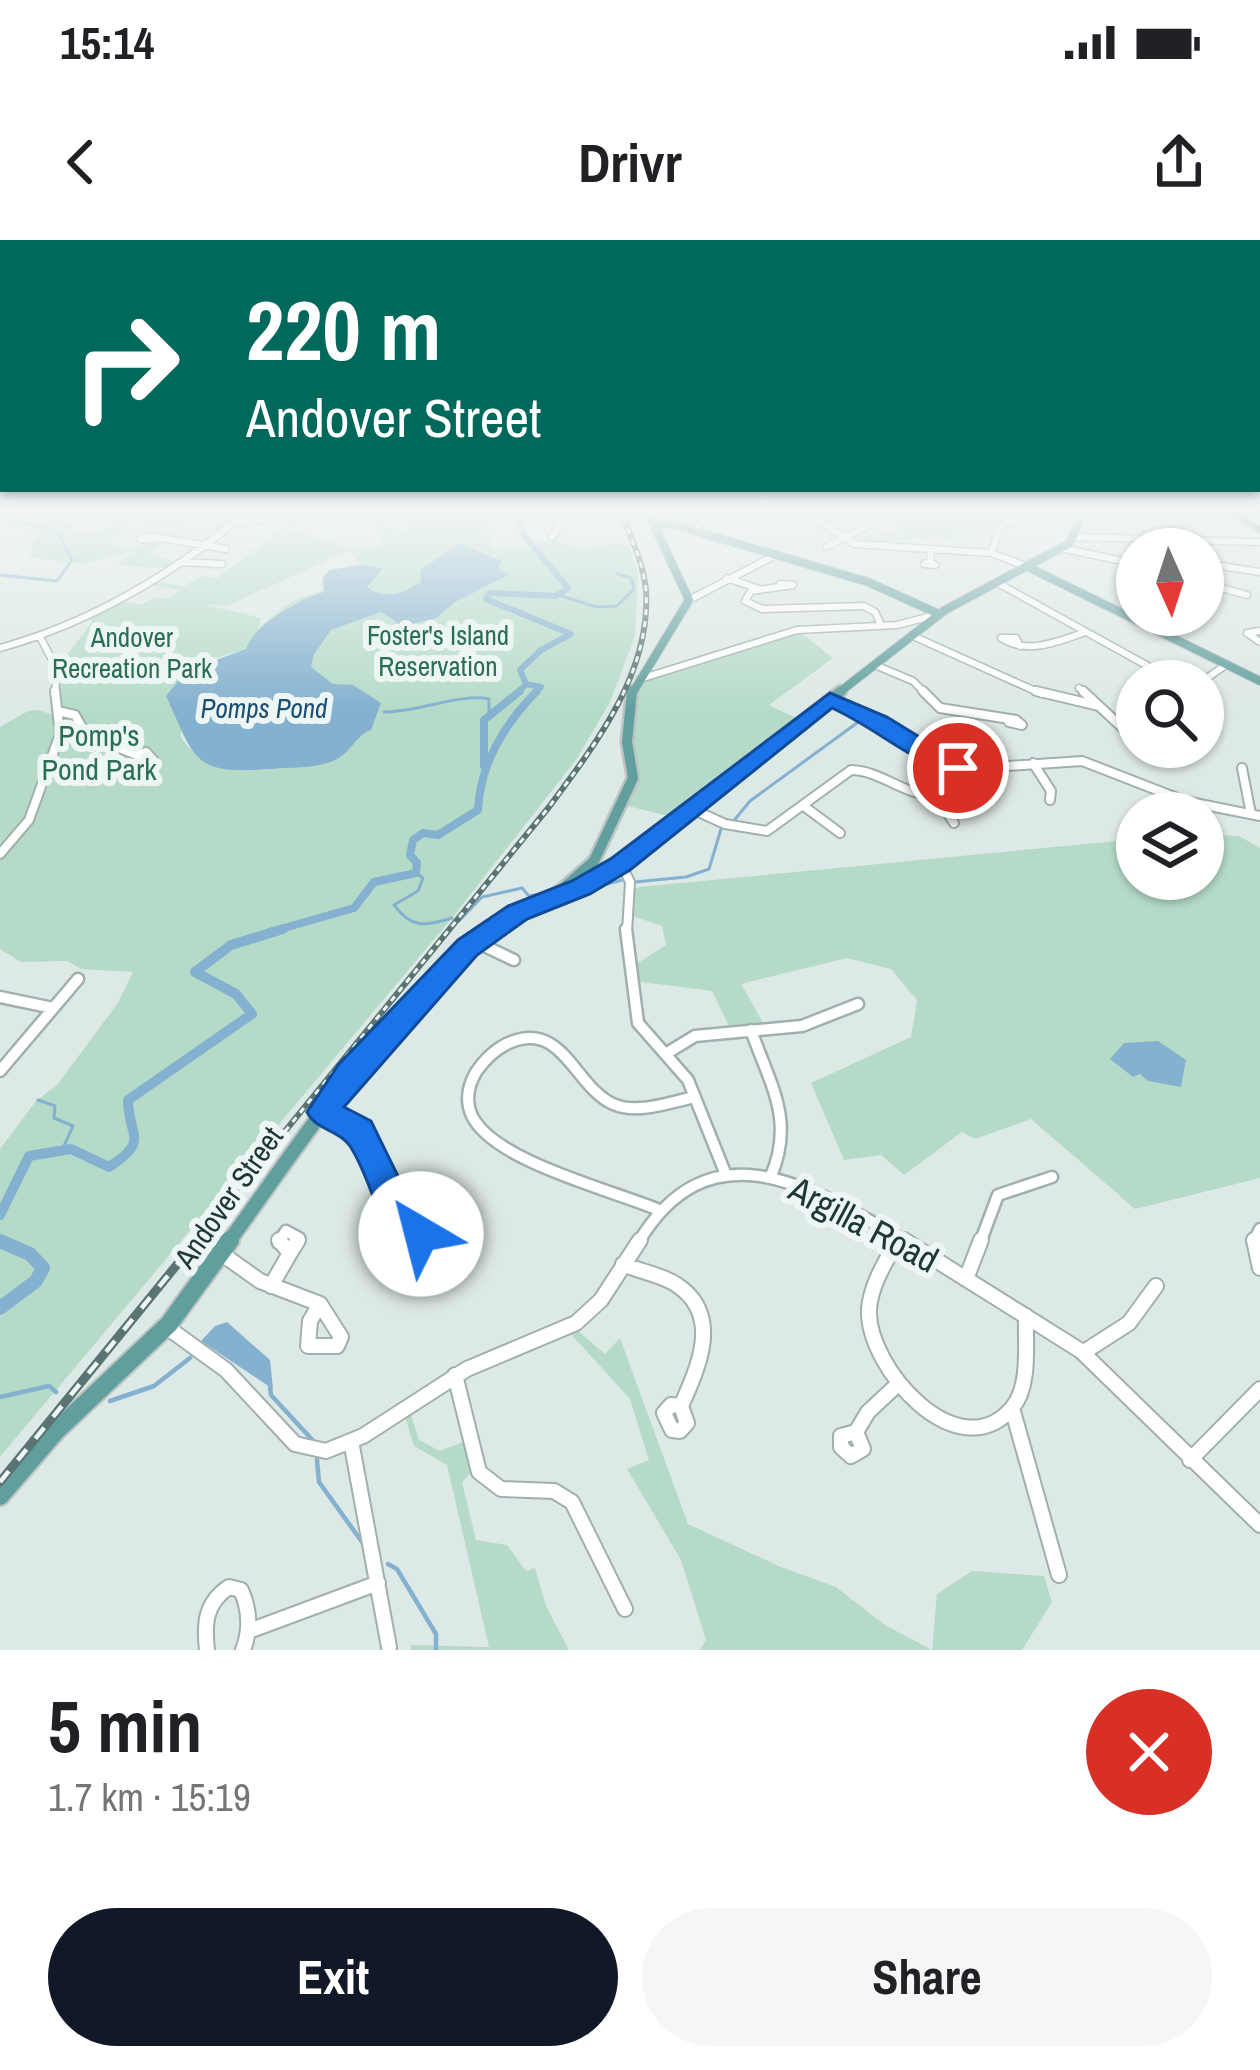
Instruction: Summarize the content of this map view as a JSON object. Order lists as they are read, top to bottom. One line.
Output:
{"streets":{"main road":["Andover Street"],"street":["Argilla Road"]},"water":["Pomps Pond"],"parks":["Foster's Island Reservation","Andover Recreation Park","Pomp's Pond Park"],"north":"bottom","page":{"status":"15:14","header":"Drivr","turn":["220 m","Andover Street"],"heading":["5 min","1.7 km · 15:19"],"buttons":["Exit","Share"]}}
